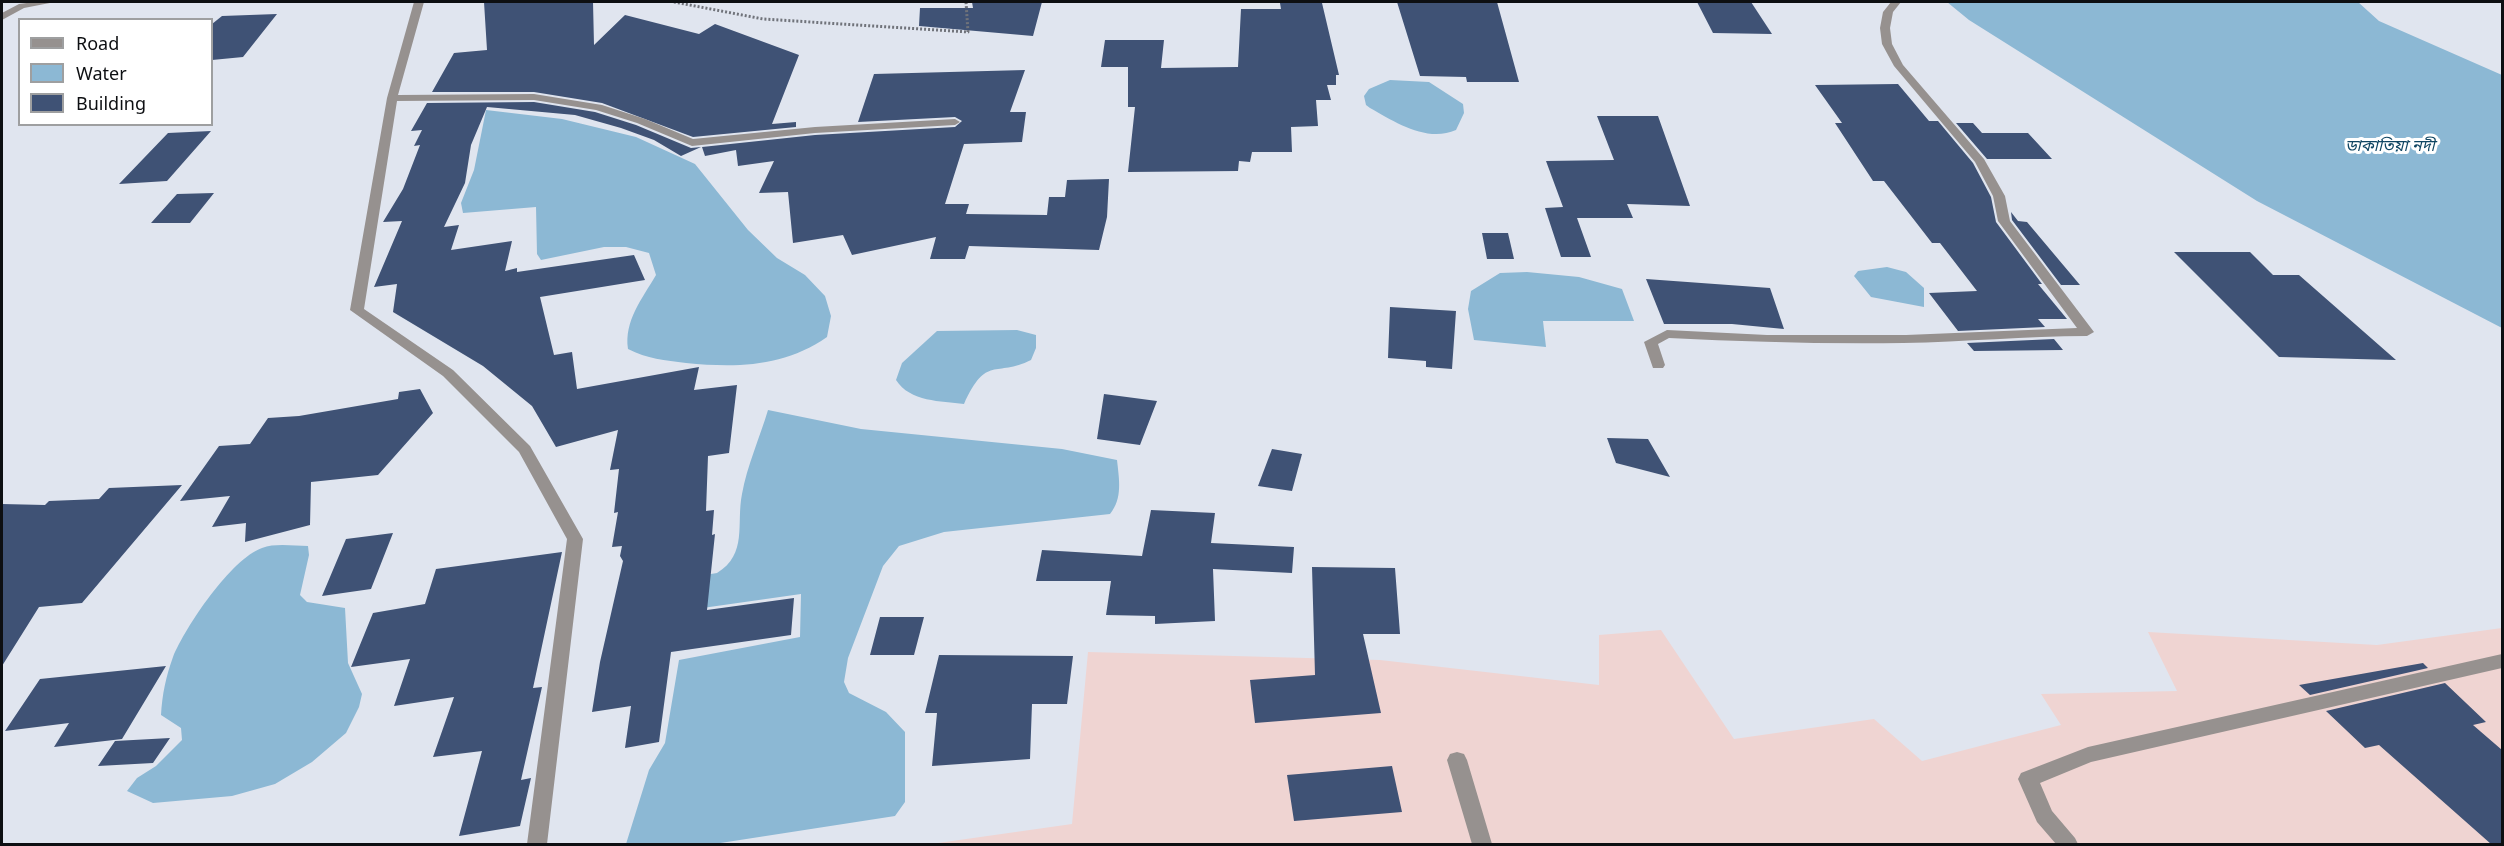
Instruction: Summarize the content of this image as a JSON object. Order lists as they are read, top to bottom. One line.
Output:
{"water":["ডাকাতিয়া নদী"],"legend":["Road","Water","Building"]}
